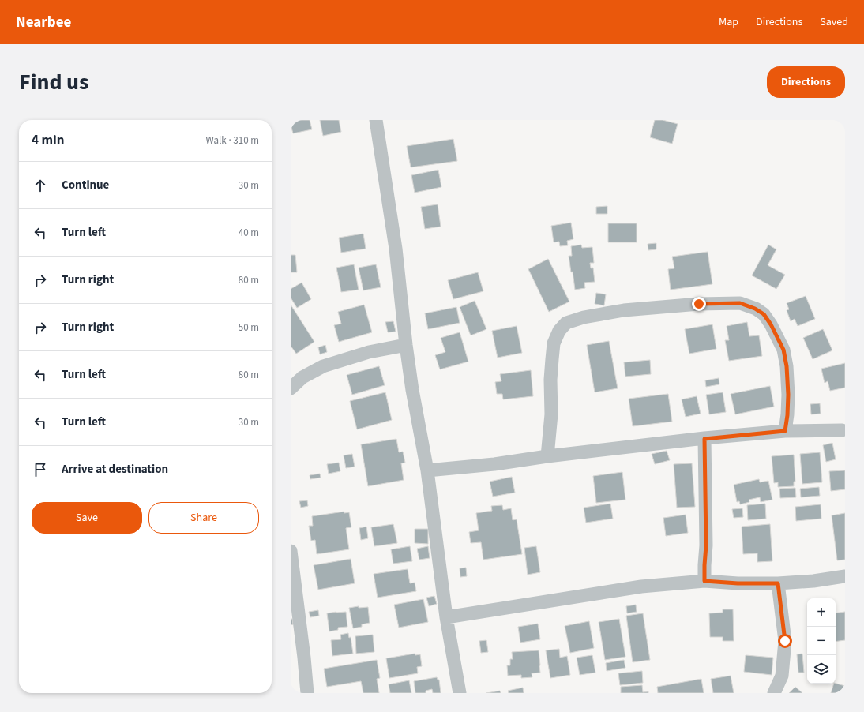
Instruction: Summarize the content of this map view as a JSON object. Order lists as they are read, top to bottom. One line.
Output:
{"page":{"header":"Nearbee","nav":["Map","Directions","Saved"],"title":"Find us","buttons":["Directions",["Save","Share"]],"heading":["4 min","Walk · 310 m"],"list":[["Continue","30 m"],["Turn left","40 m"],["Turn right","80 m"],["Turn right","50 m"],["Turn left","80 m"],["Turn left","30 m"],"Arrive at destination"],"map_buttons":["+","−"]}}
